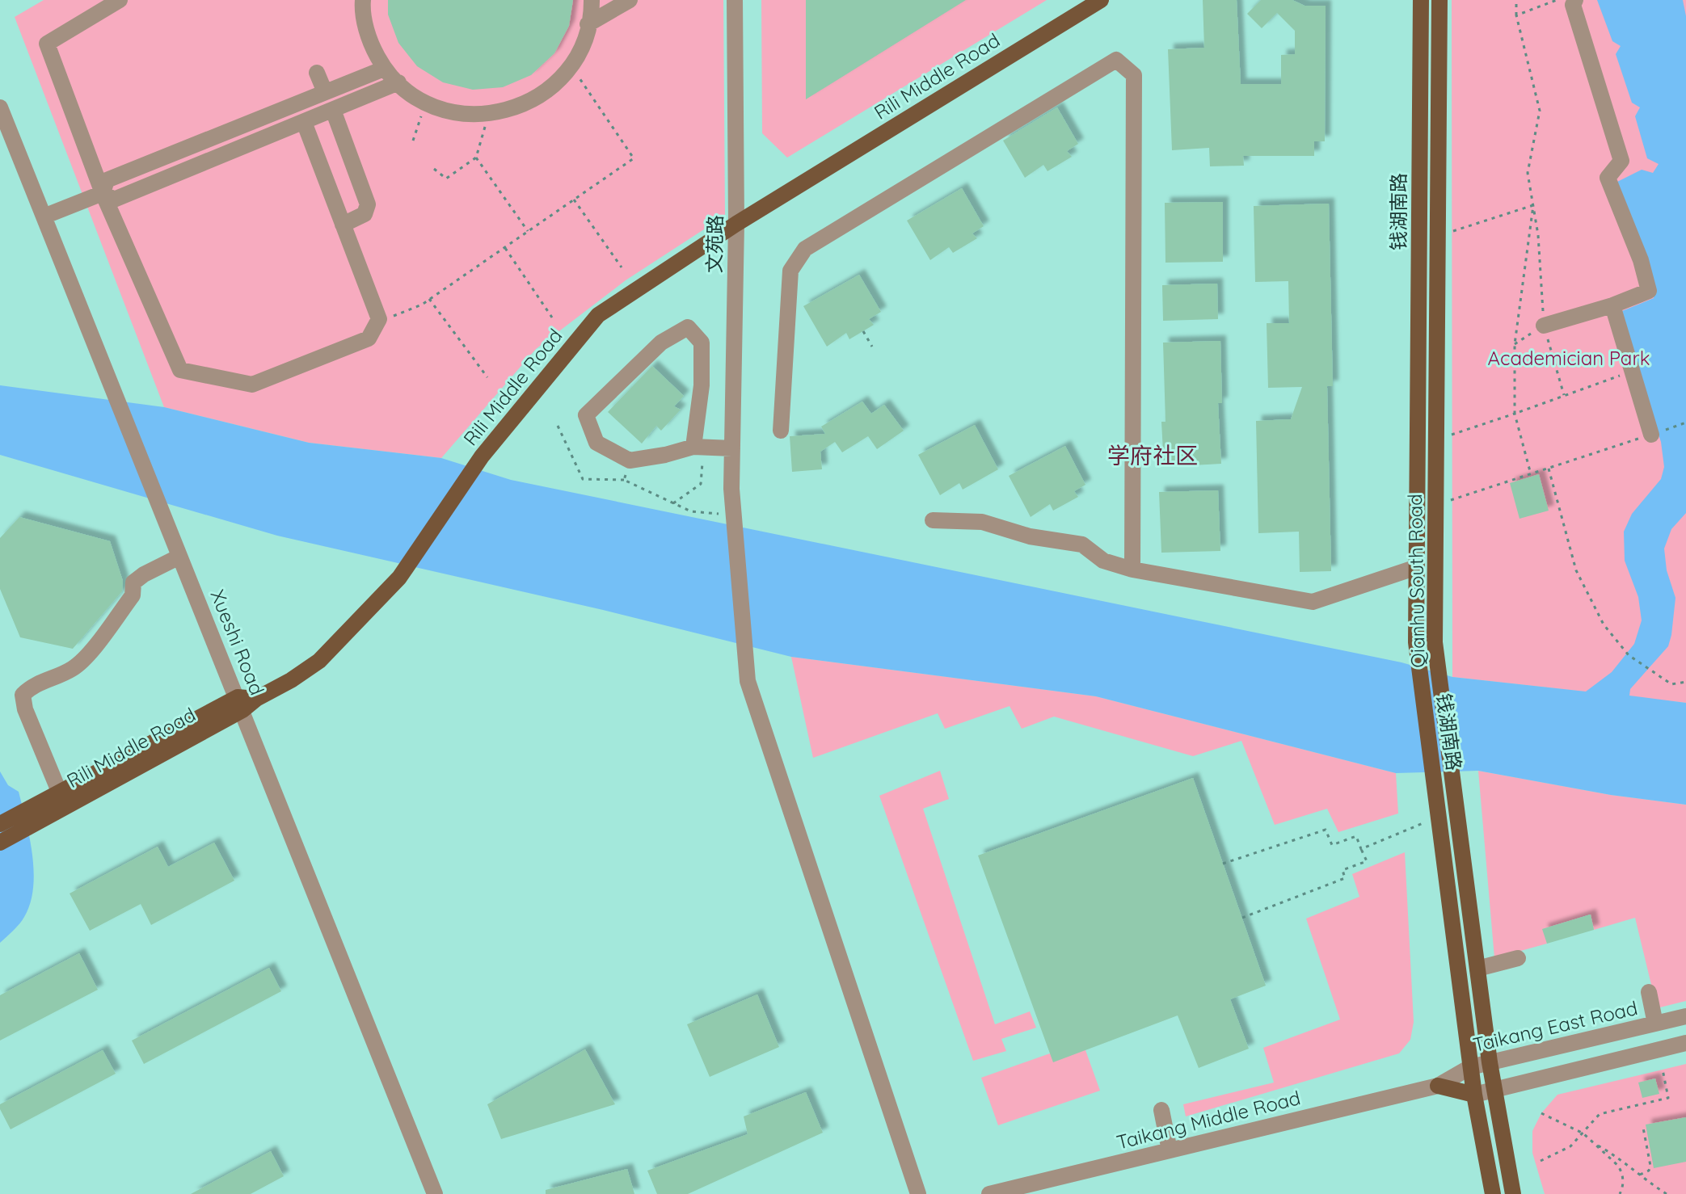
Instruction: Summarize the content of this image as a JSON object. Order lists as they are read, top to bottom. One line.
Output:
{"streets":{"main road":["Rili Middle Road","钱湖南路","Qianhu South Road"],"street":["文苑路","Xueshi Road","Taikang East Road","Taikang Middle Road"]},"crossings":[["Rili Middle Road","文苑路"],["Rili Middle Road","Xueshi Road"],["钱湖南路","Taikang East Road"],["Qianhu South Road","Taikang East Road"],["Taikang East Road","Taikang Middle Road"]],"districts":["学府社区"],"parks":["Academician Park"]}
